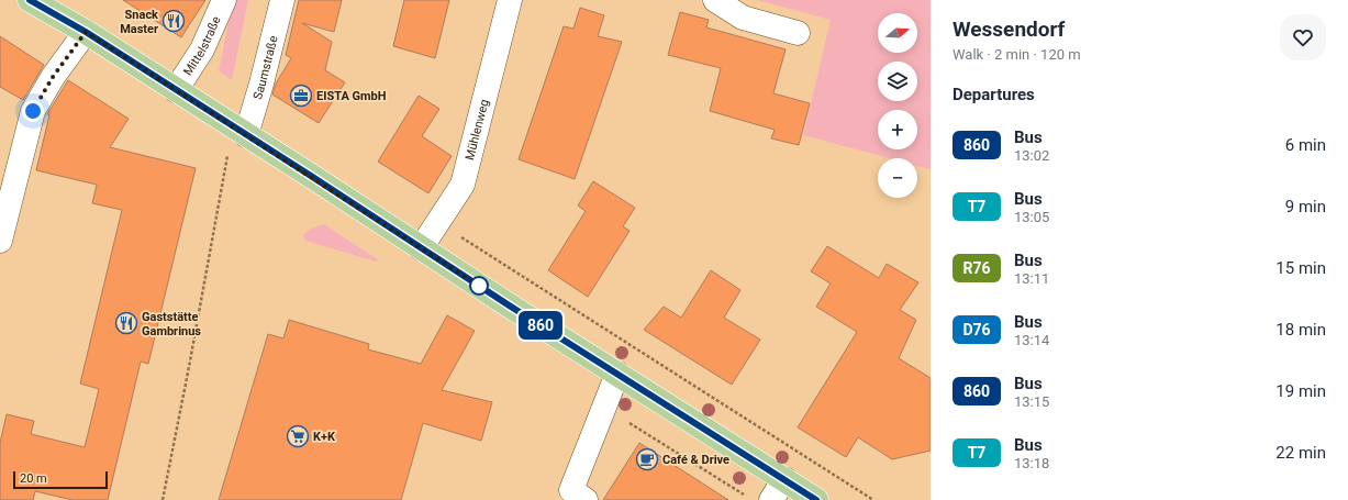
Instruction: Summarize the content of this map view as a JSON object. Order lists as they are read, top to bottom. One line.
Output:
{"streets":{"street":["Mittelstraße","Saumstraße","Mühlenweg"]},"places":{"restaurant":["Snack Master","Gaststätte Gambrinus"],"office":["EISTA GmbH"],"supermarket":["K+K"],"cafe":["Café & Drive"]},"lines":["bus line 860"],"scale_bar":"20 m","north":"right","page":{"on_map":"860","heading":[["Wessendorf","Walk · 2 min · 120 m"],"Departures"],"map_buttons":["+","−"],"list":[{"mark":"860","name":"Bus","note":"13:02","value":"6 min"},{"mark":"T7","name":"Bus","note":"13:05","value":"9 min"},{"mark":"R76","name":"Bus","note":"13:11","value":"15 min"},{"mark":"D76","name":"Bus","note":"13:14","value":"18 min"},{"mark":"860","name":"Bus","note":"13:15","value":"19 min"},{"mark":"T7","name":"Bus","note":"13:18","value":"22 min"}],"scale":"20 m"}}
